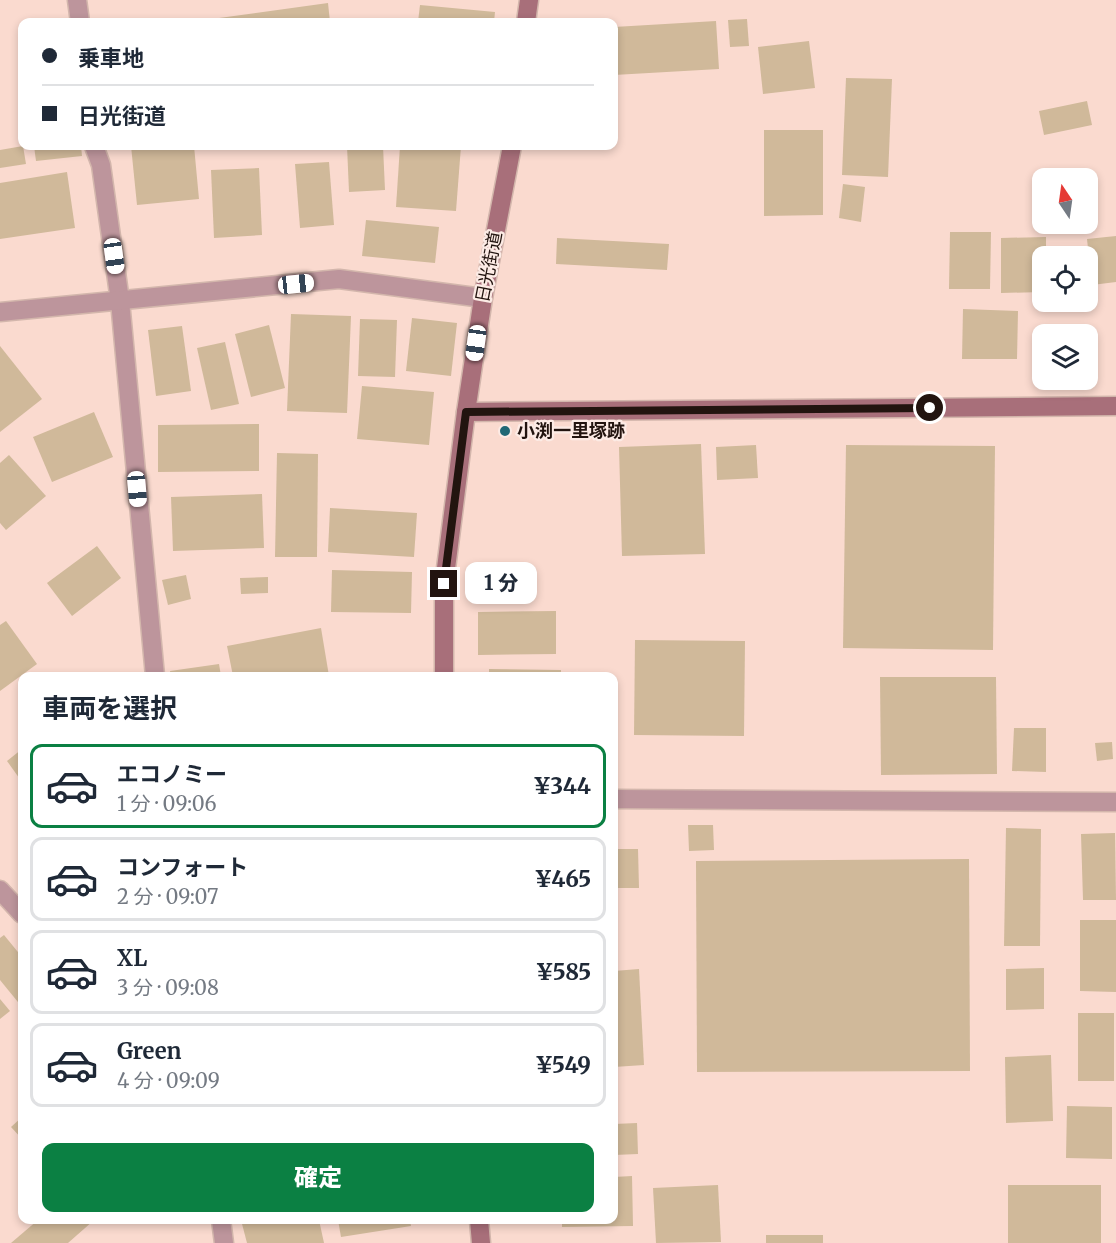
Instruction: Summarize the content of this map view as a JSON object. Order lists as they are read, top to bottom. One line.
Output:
{"streets":{"street":["日光街道"]},"places":["小渕一里塚跡"],"north":"top","page":{"banner":["乗車地","日光街道"],"bubble":"1 分","heading":"車両を選択","list":[{"name":"エコノミー","note":"1 分 · 09:06","value":"¥344"},{"name":"コンフォート","note":"2 分 · 09:07","value":"¥465"},{"name":"XL","note":"3 分 · 09:08","value":"¥585"},{"name":"Green","note":"4 分 · 09:09","value":"¥549"}],"buttons":"確定"}}
